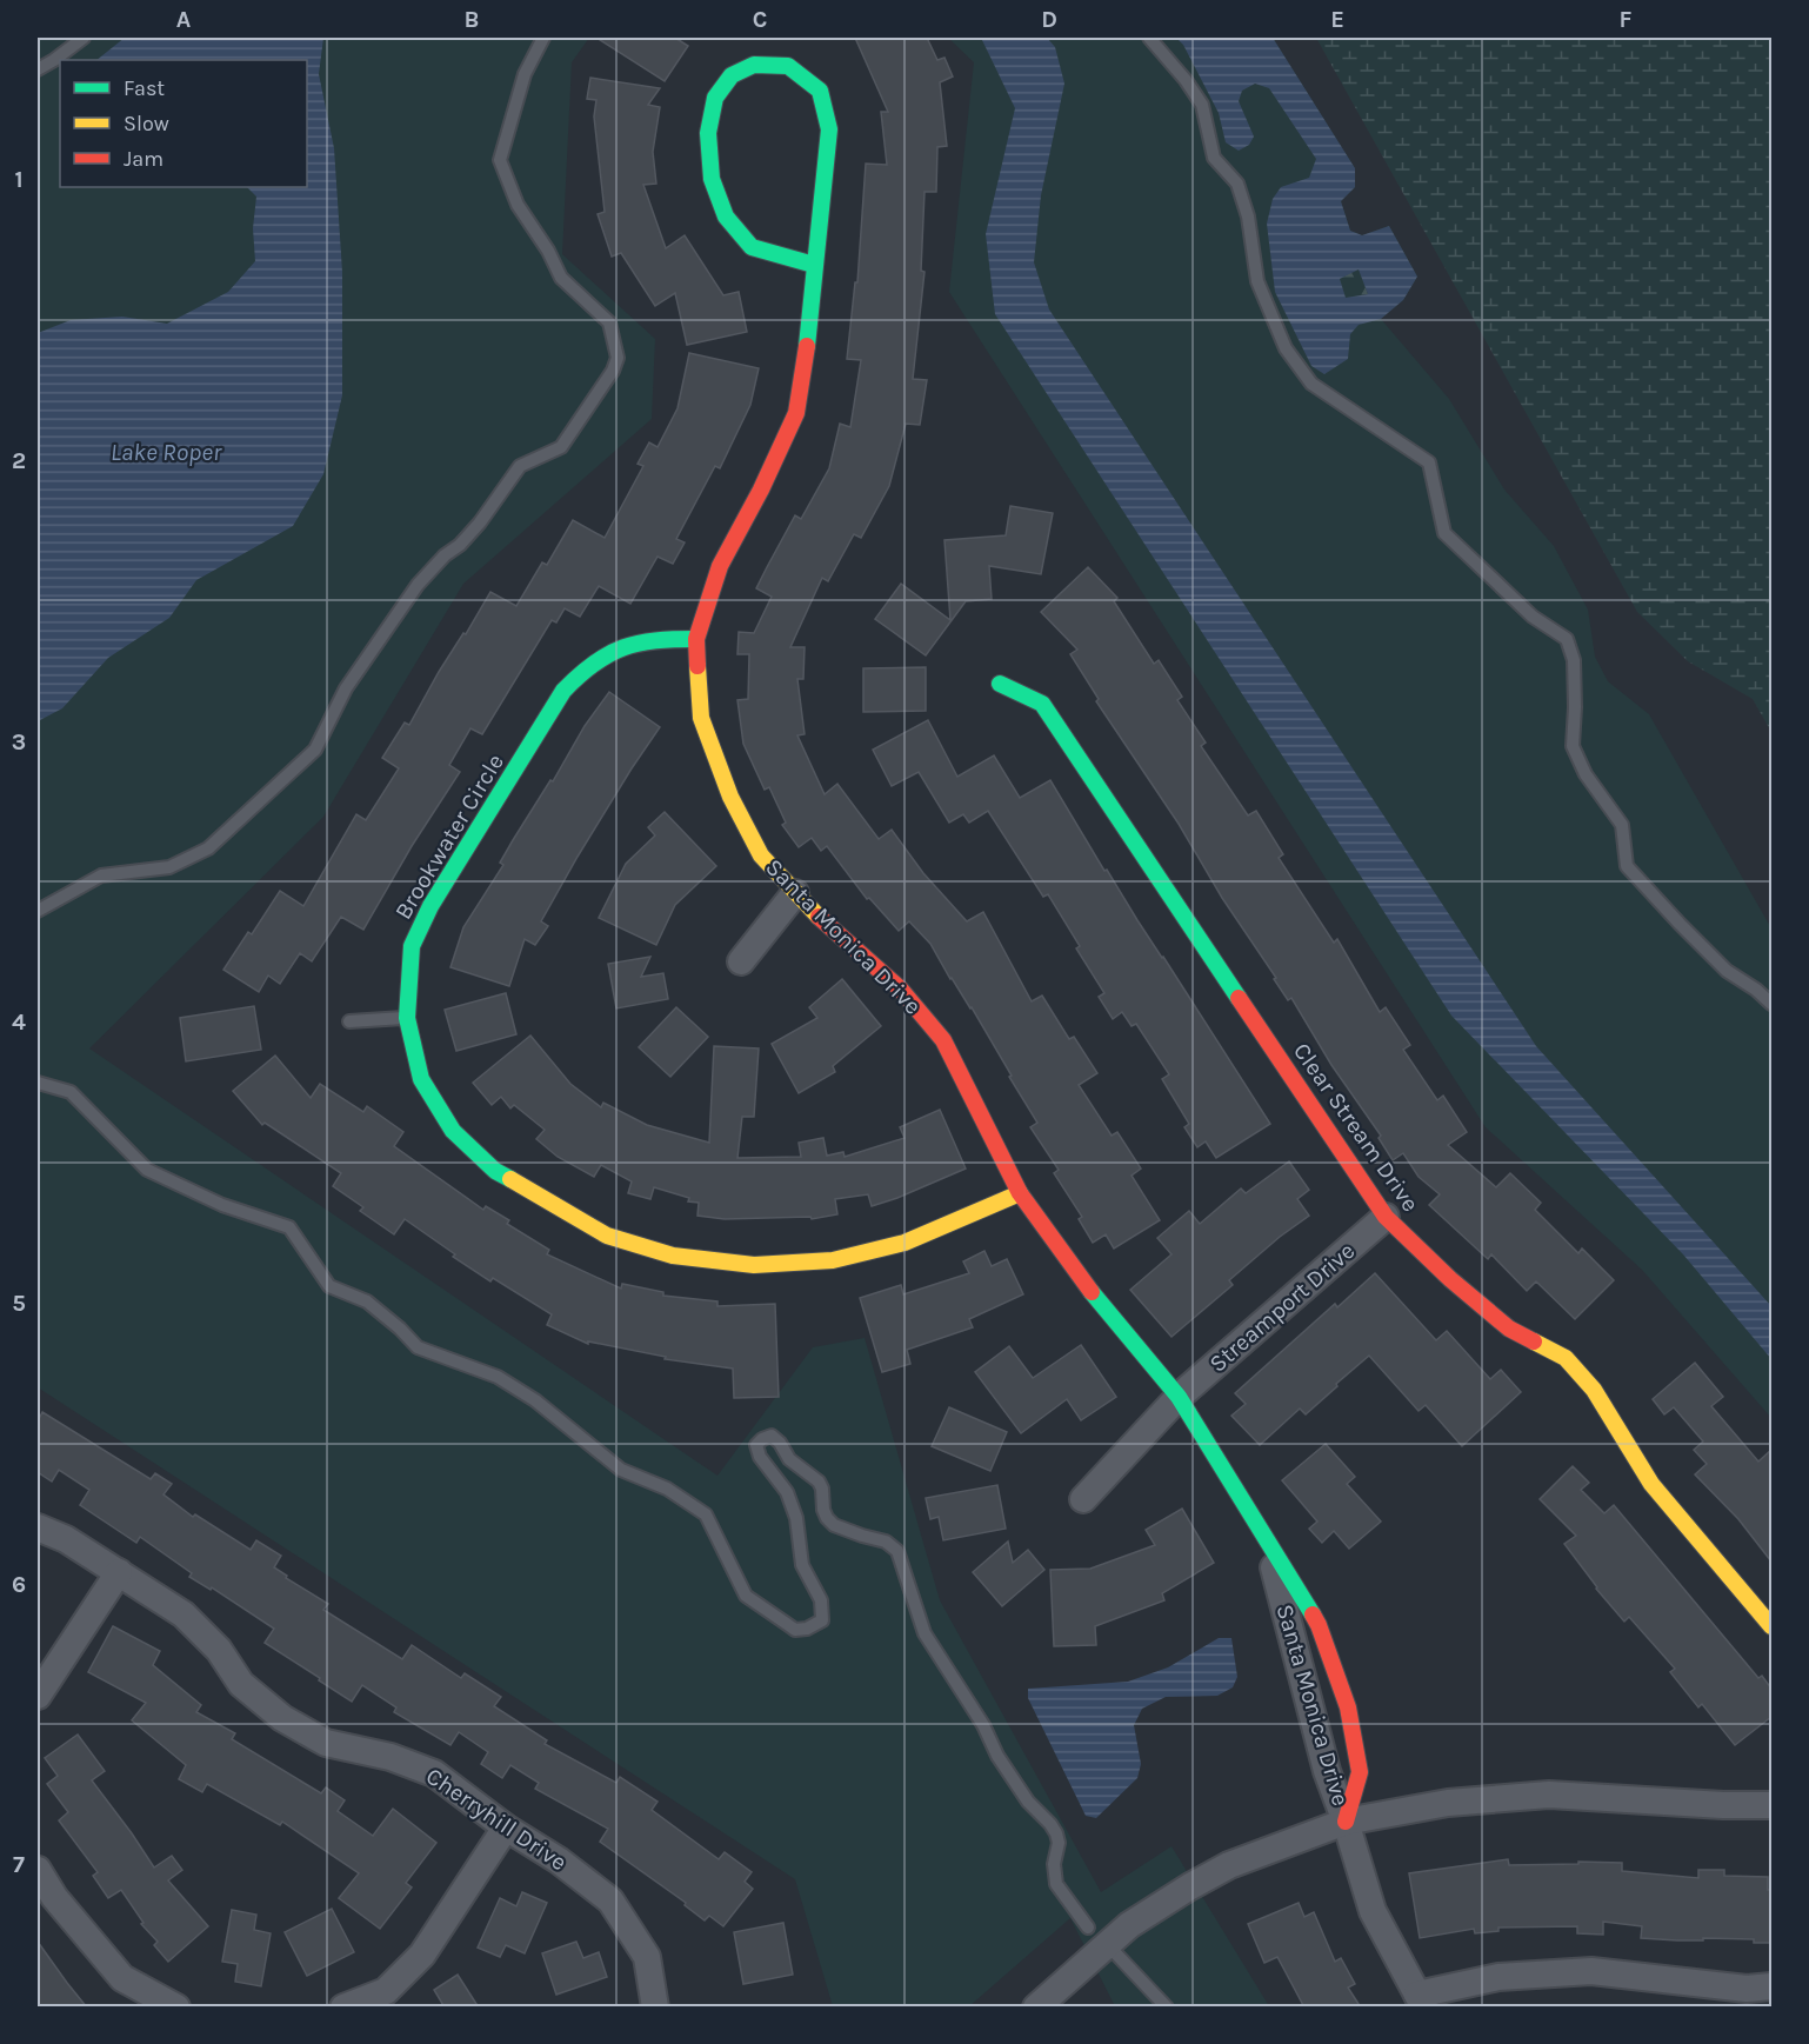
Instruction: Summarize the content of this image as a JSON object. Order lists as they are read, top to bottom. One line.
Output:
{"streets":{"street":["Brookwater Circle","Santa Monica Drive","Clear Stream Drive","Streamport Drive","Cherryhill Drive"]},"crossings":[["Brookwater Circle","Santa Monica Drive"],["Santa Monica Drive","Streamport Drive"],["Clear Stream Drive","Streamport Drive"]],"water":["Lake Roper"],"legend":["Fast","Slow","Jam"],"grid":{"columns":["A","B","C","D","E","F"],"rows":["1","2","3","4","5","6","7"]}}
